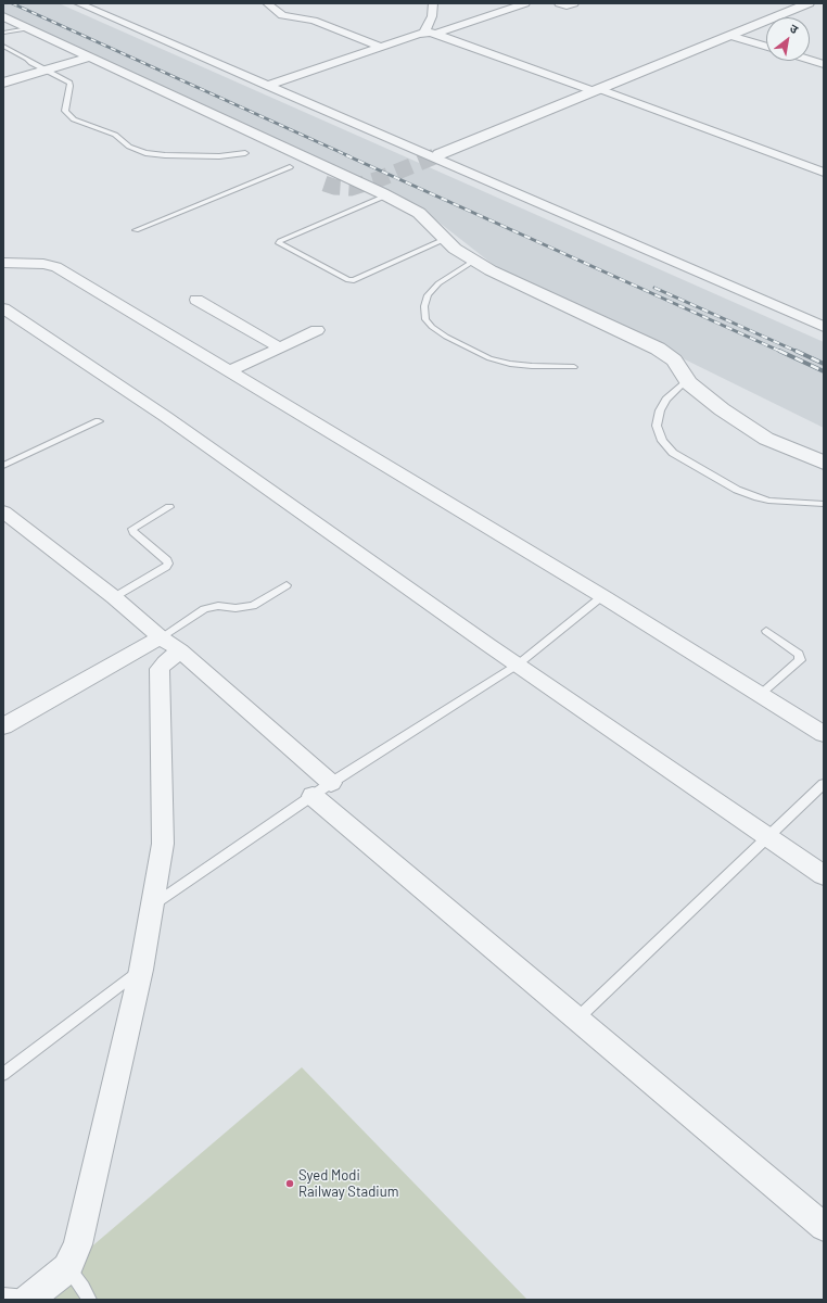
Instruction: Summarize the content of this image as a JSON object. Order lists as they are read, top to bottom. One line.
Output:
{"places":["Syed Modi Railway Stadium"],"north":"top right"}
